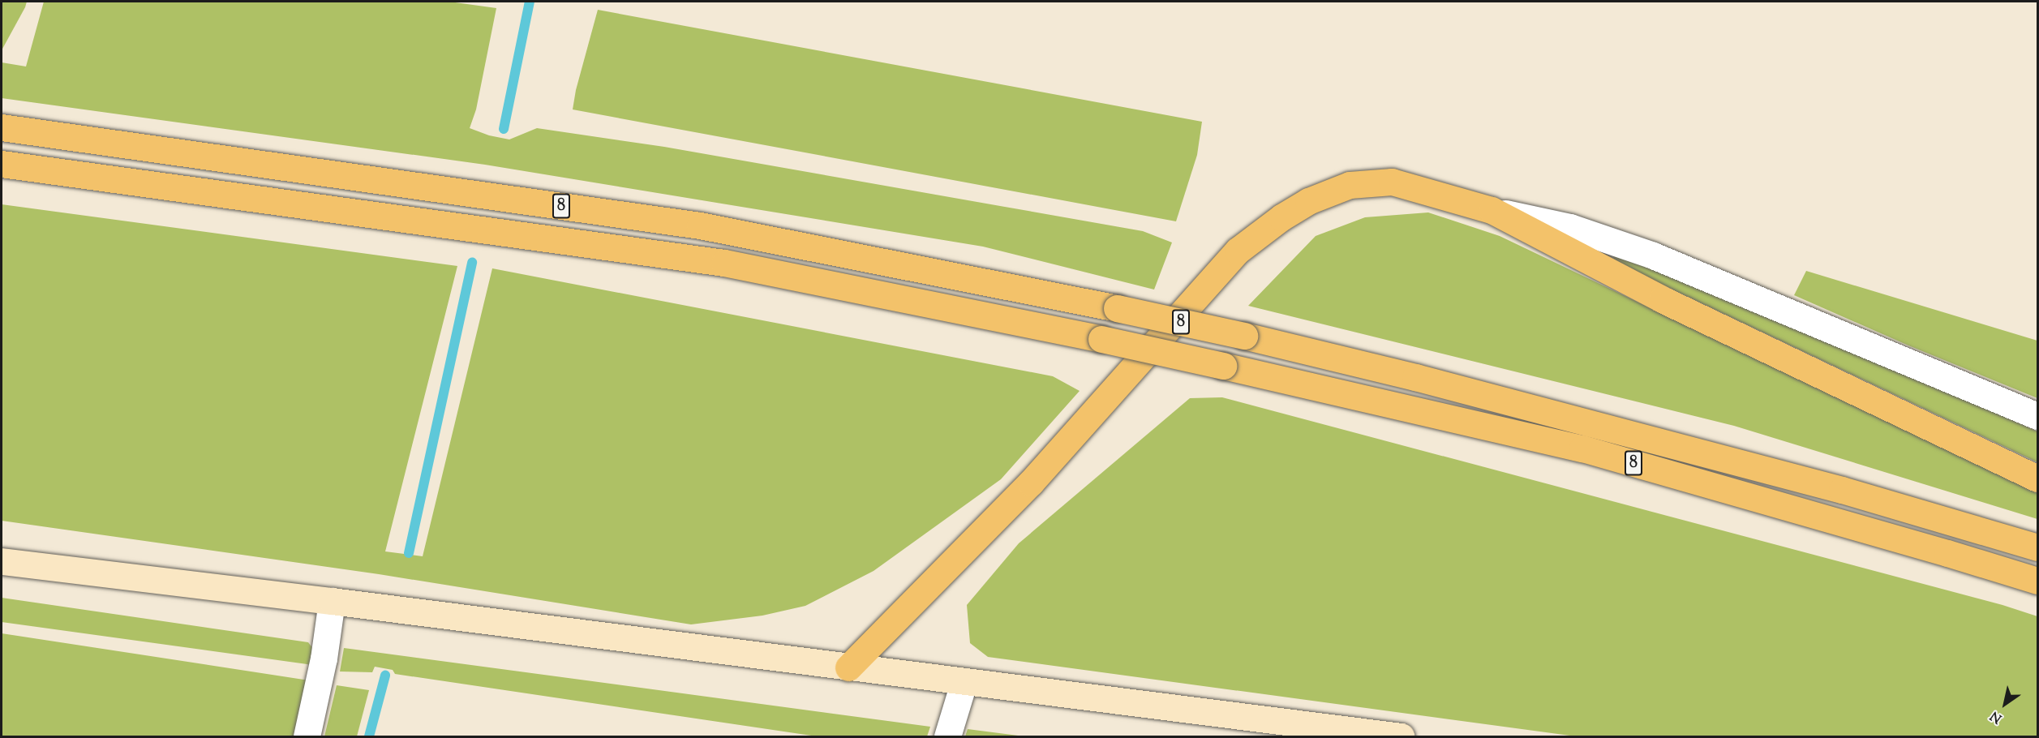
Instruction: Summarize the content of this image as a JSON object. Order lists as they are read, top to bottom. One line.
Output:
{"streets":{"highway":["8"]},"north":"bottom left"}
